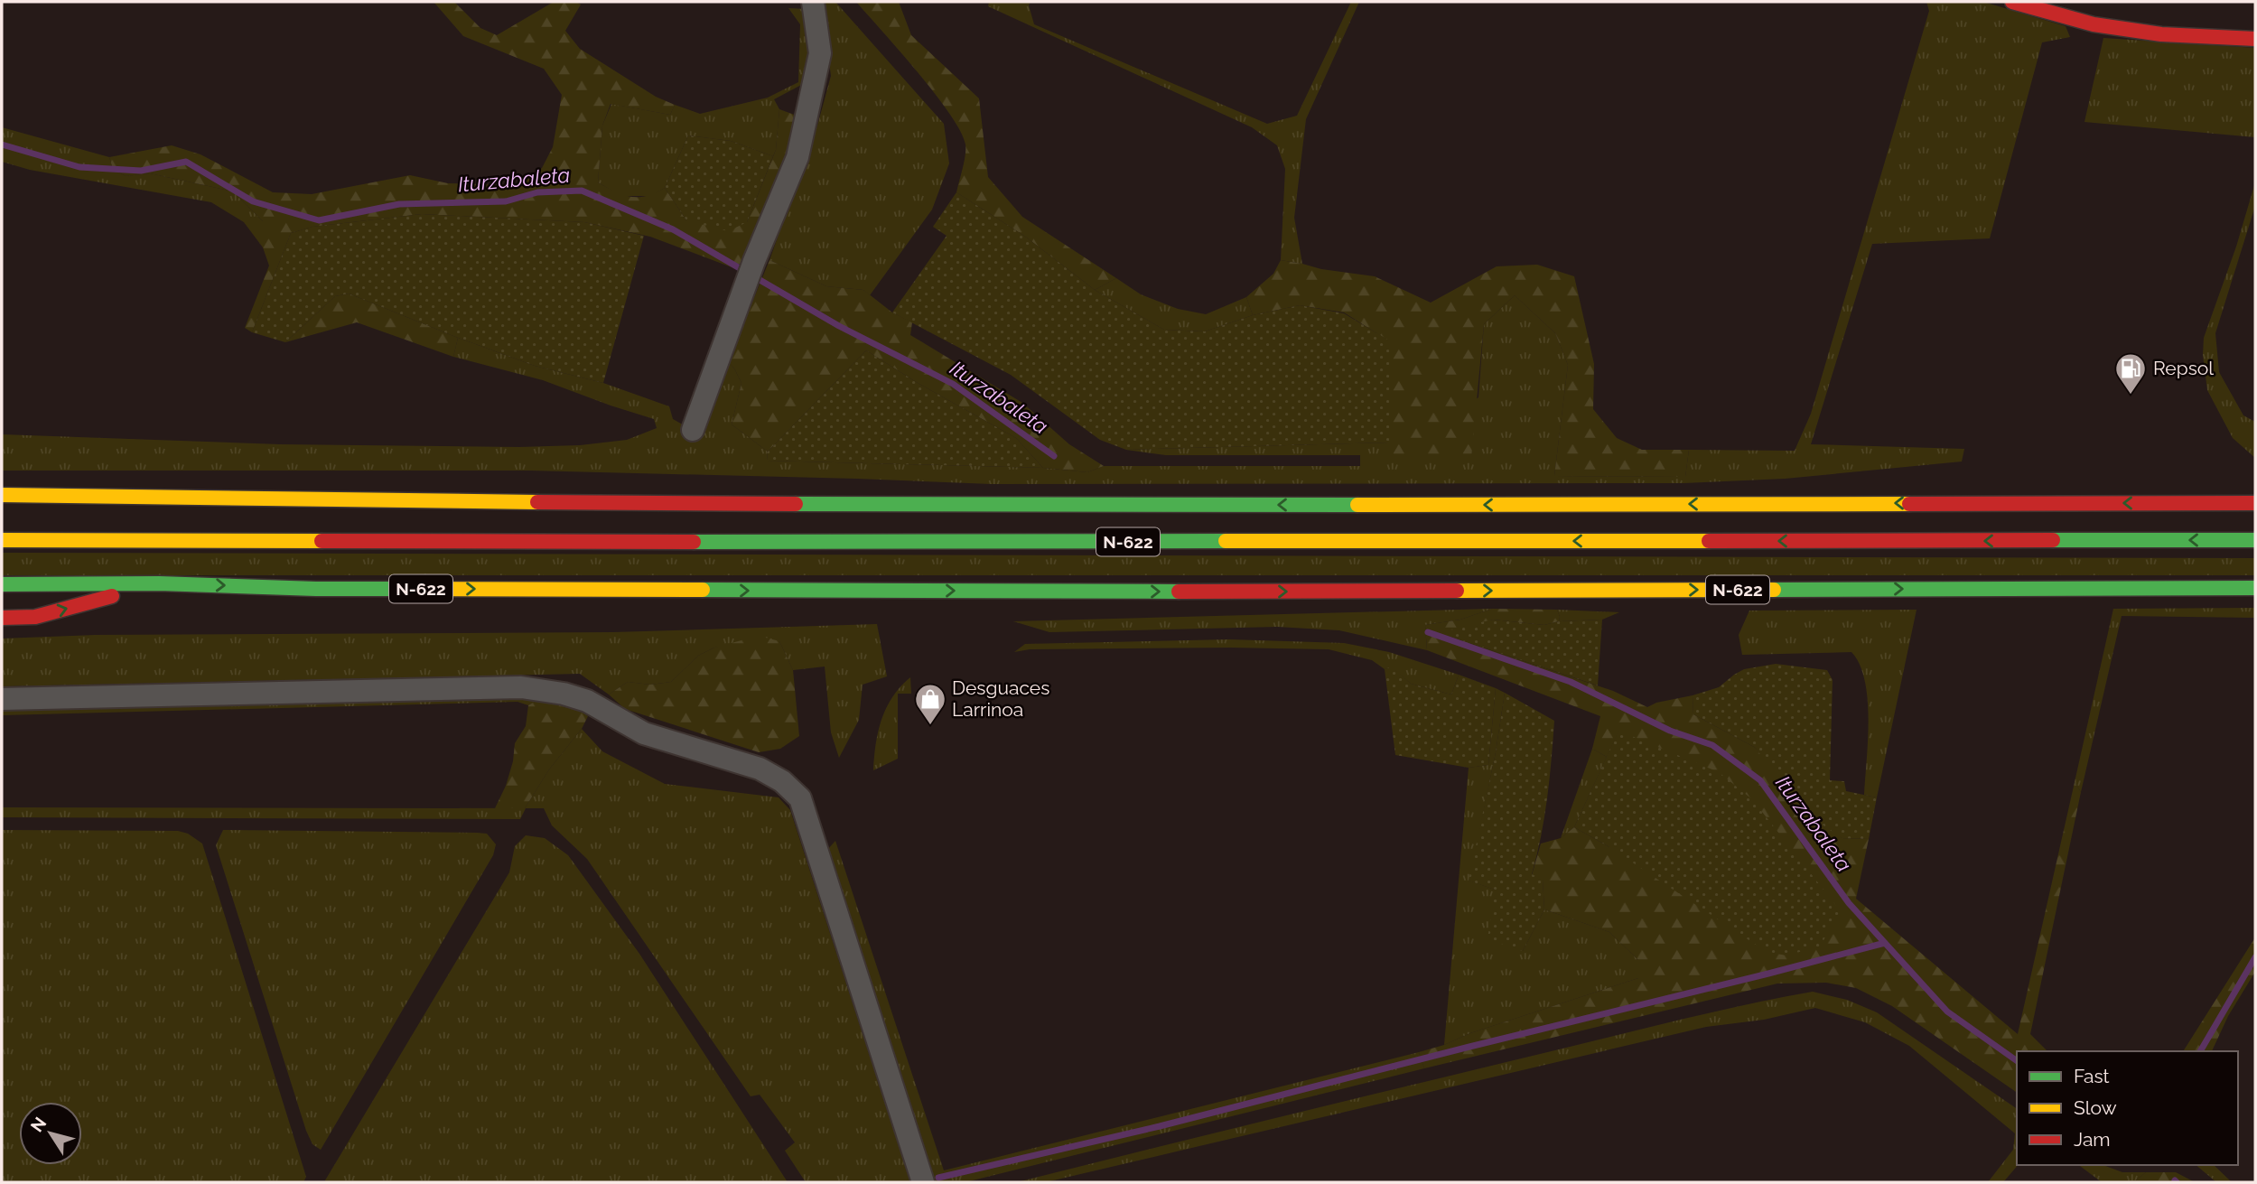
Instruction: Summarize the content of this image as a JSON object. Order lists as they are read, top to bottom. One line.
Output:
{"streets":{"main road":["N-622"]},"water":["Iturzabaleta"],"places":{"fuel station":["Repsol"],"shop":["Desguaces Larrinoa"]},"legend":["Fast","Slow","Jam"],"north":"top left"}
